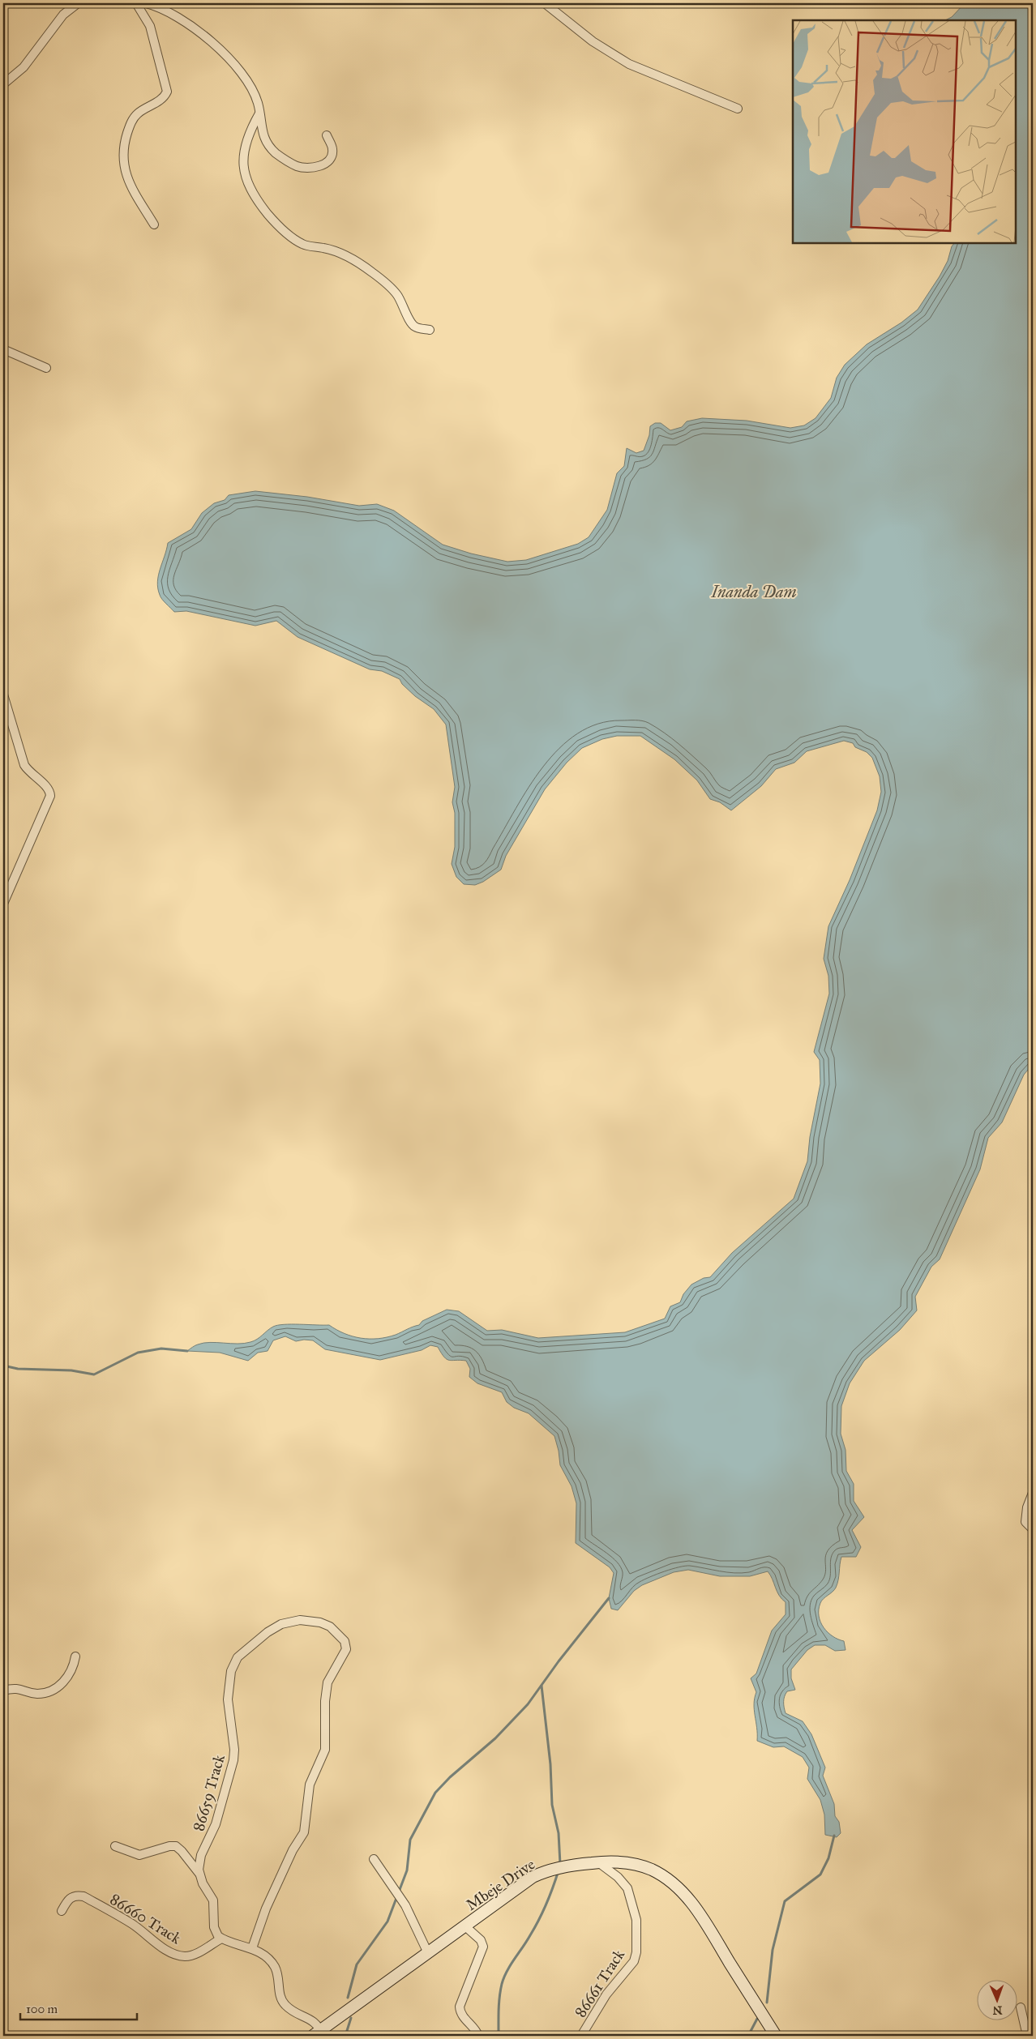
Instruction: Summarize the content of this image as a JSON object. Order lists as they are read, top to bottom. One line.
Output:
{"streets":{"street":["86659 Track","Mbeje Drive","86660 Track","86661 Track"]},"crossings":[["Mbeje Drive","86661 Track"]],"water":["Inanda Dam"],"scale_bar":"100 m","north":"bottom"}
